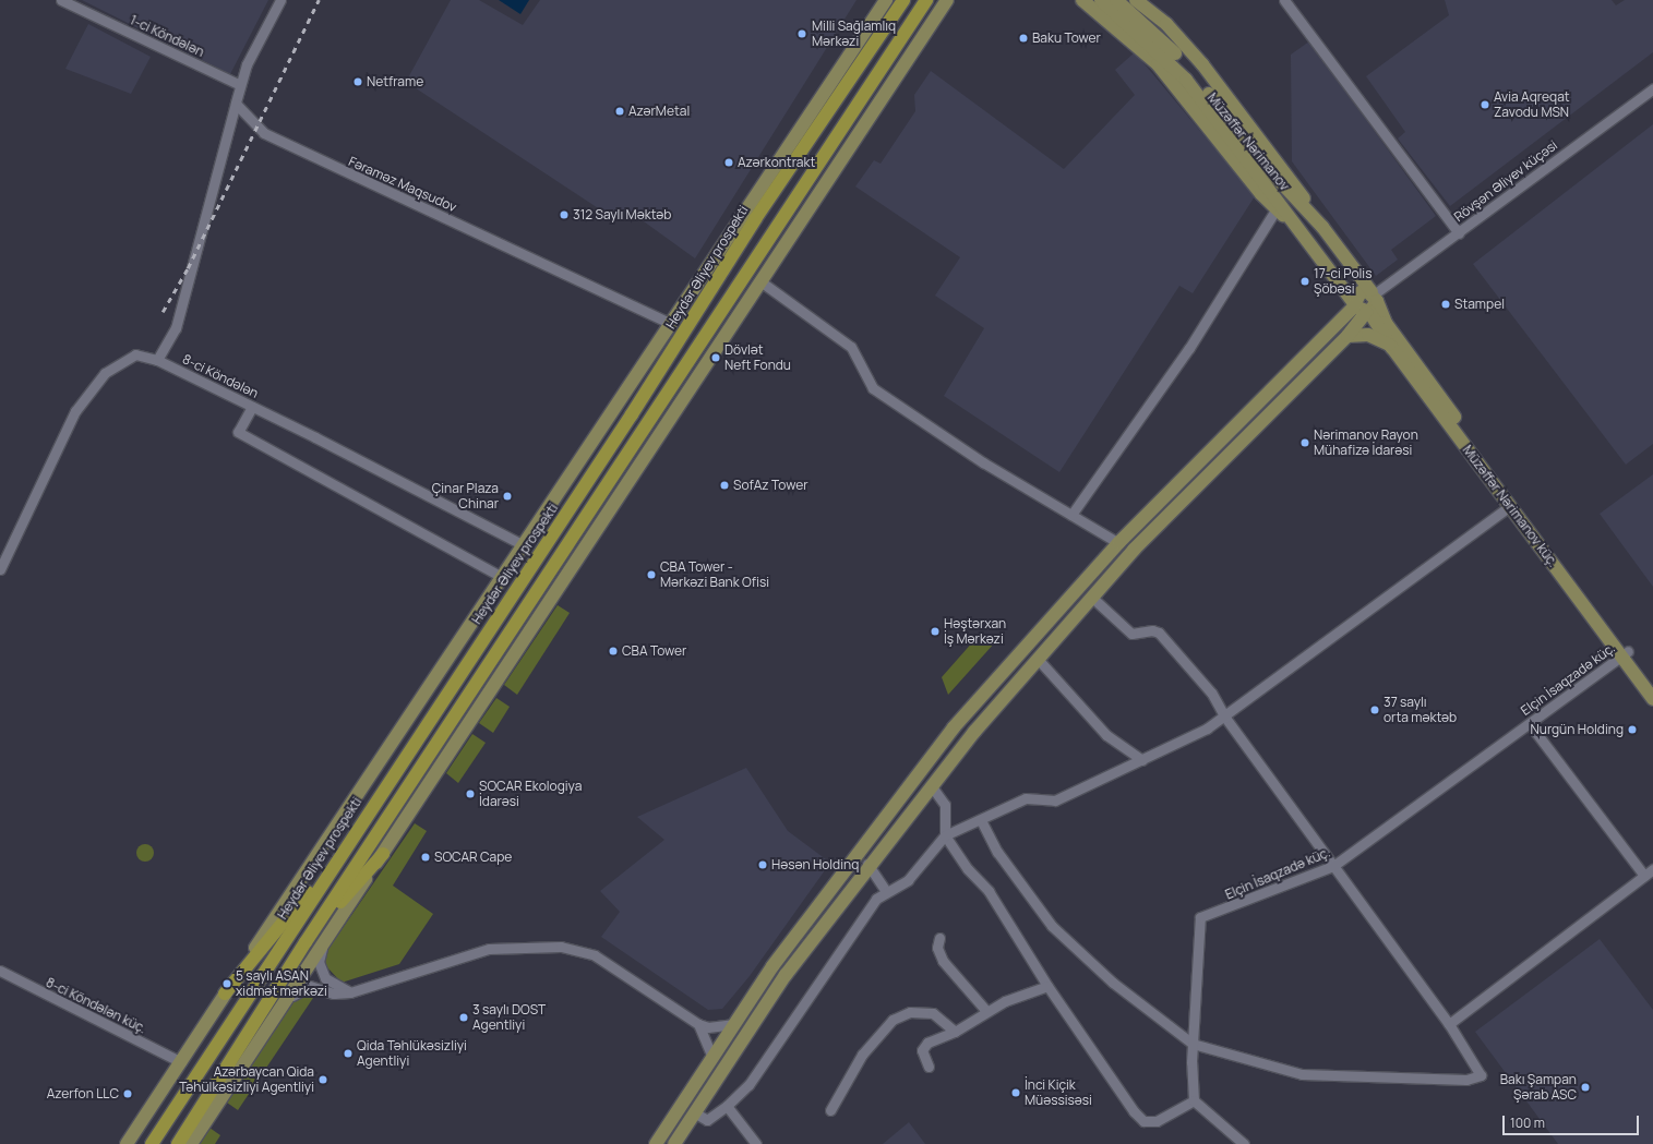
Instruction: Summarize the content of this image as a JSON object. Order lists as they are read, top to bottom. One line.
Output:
{"streets":{"highway":["Heydər Əliyev prospekti"],"main road":["Müzəffər Nərimanov","Müzəffər Nərimanov küç."],"street":["1-ci Köndələn","Rövşən Əliyev küçəsi","Fəraməz Maqsudov","8-ci Köndələn","Elçin İsaqzadə küç.","8-ci Köndələn küç."]},"crossings":[["Müzəffər Nərimanov","Rövşən Əliyev küçəsi"],["Müzəffər Nərimanov","Müzəffər Nərimanov küç."],["Müzəffər Nərimanov","Elçin İsaqzadə küç."],["Müzəffər Nərimanov küç.","Elçin İsaqzadə küç."]],"places":["Milli Sağlamlıq Mərkəzi","Baku Tower","Netframe","Avia Aqreqat Zavodu MSN","AzərMetal","Azərkontrakt","312 Saylı Məktəb","17-ci Polis Şöbəsi","Stampel","Dövlət Neft Fondu","Nərimanov Rayon Mühafizə İdarəsi","SofAz Tower","Çinar Plaza Chinar","CBA Tower - Mərkəzi Bank Ofisi","Həştərxan İş Mərkəzi","CBA Tower","37 saylı orta məktəb","Nurgün Holding","SOCAR Ekologiya İdarəsi","SOCAR Cape","Həsən Holdinq","5 saylı ASAN xidmət mərkəzi","3 saylı DOST Agentliyi","Qida Təhlükəsizliyi Agentliyi","Azərbaycan Qida Təhülkəsizliyi Agentliyi","Bakı Şampan Şərab ASC","İnci Kiçik Müəssisəsi","Azerfon LLC"],"scale_bar":"100 m"}
